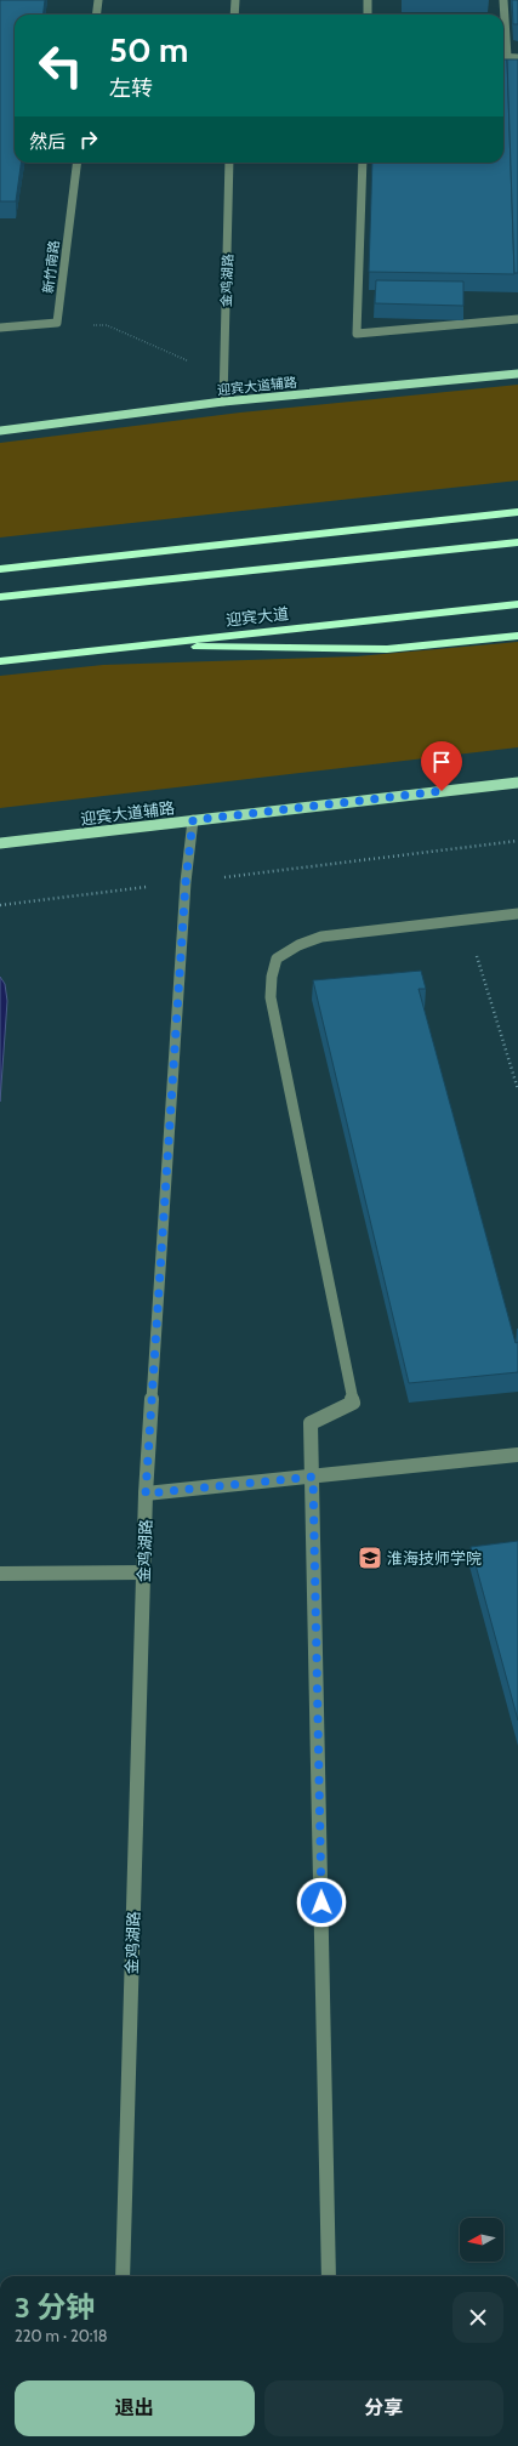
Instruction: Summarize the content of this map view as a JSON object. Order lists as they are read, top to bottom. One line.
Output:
{"streets":{"highway":["迎宾大道"],"main road":["迎宾大道辅路"],"street":["新竹南路","金鸡湖路"]},"crossings":[["金鸡湖路","迎宾大道辅路"]],"places":{"school or university":["淮海技师学院"]},"north":"left","page":{"turn":["50 m","左转"],"then":"然后","heading":["3 分钟","220 m · 20:18"],"buttons":["退出","分享"]}}
